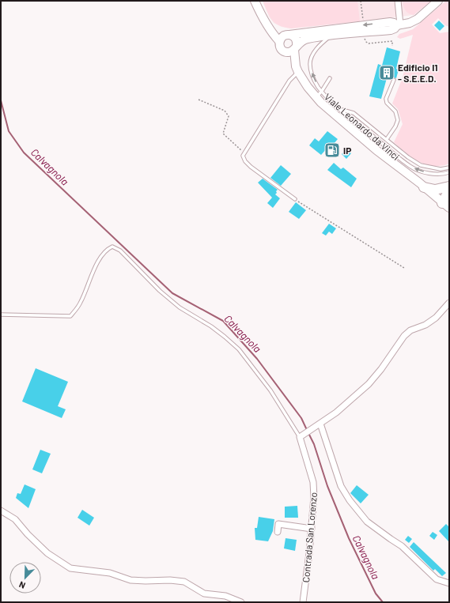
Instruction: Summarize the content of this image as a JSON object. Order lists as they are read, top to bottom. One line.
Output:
{"streets":{"street":["Contrada San Lorenzo"],"lane":["Viale Leonardo da Vinci"]},"water":["Calvagnola"],"places":{"building":["Edificio I1 - S.E.E.D."],"fuel station":["IP"]},"north":"bottom left"}
